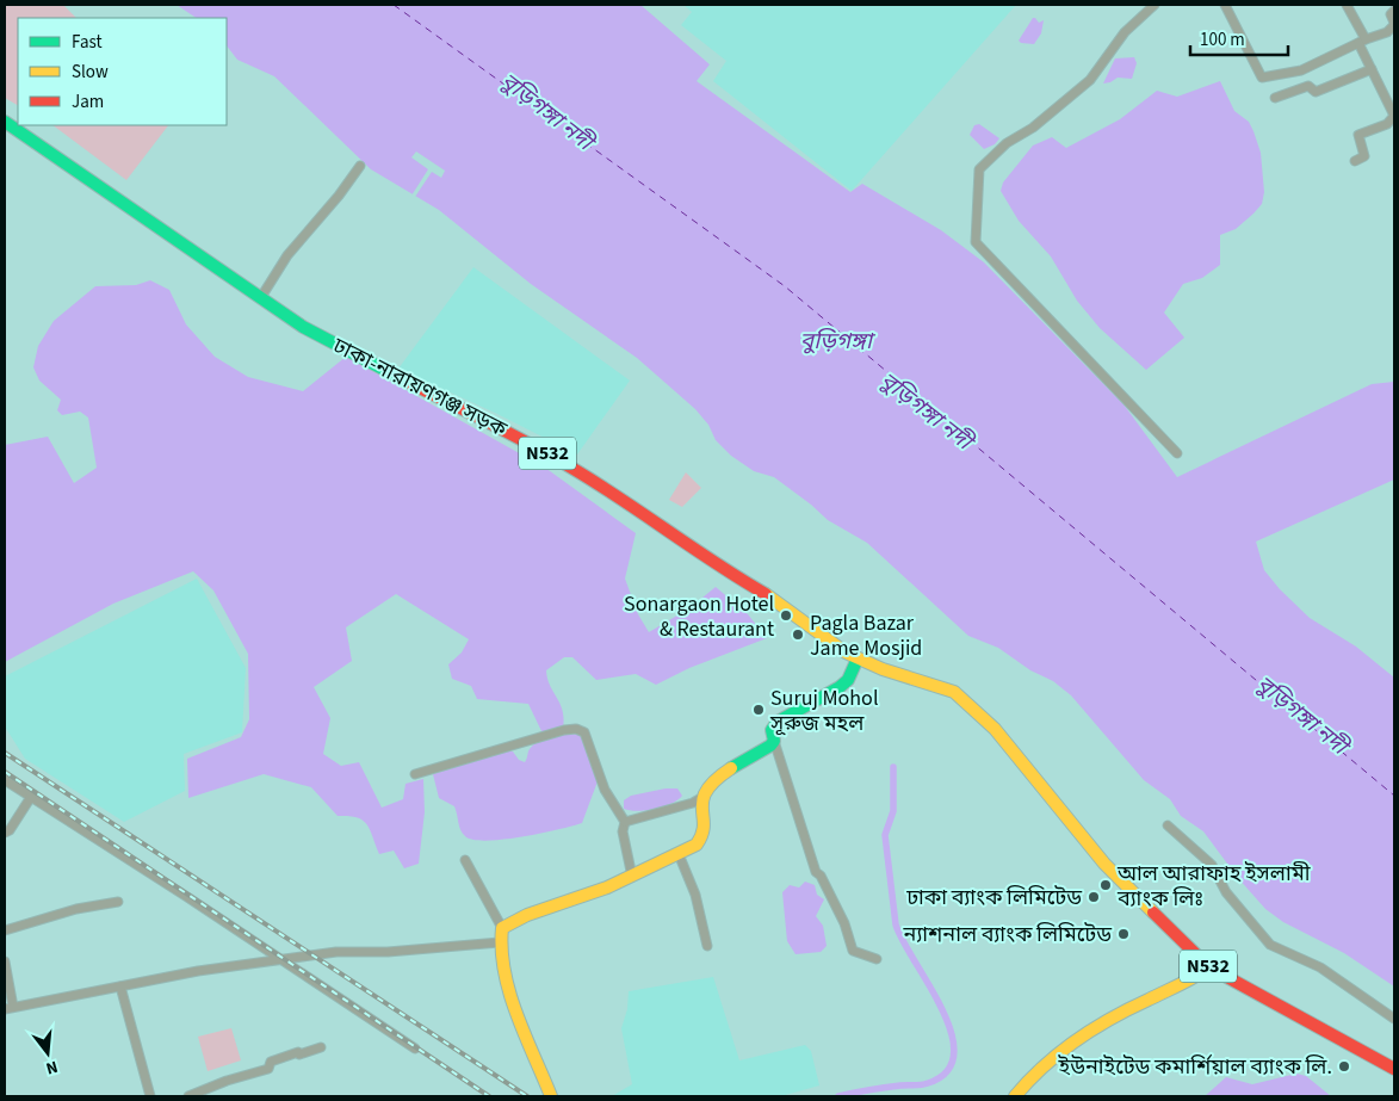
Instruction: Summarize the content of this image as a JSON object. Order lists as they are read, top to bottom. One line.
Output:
{"streets":{"main road":["ঢাকা-নারায়ণগঞ্জ সড়ক","N532"]},"crossings":[["ঢাকা-নারায়ণগঞ্জ সড়ক","N532"]],"water":["বুড়িগঙ্গা নদী","বুড়িগঙ্গা"],"places":["Sonargaon Hotel & Restaurant","Pagla Bazar Jame Mosjid","Suruj Mohol সূরুজ মহল","আল আরাফাহ ইসলামী ব্যাংক লিঃ","ঢাকা ব্যাংক লিমিটেড","ন্যাশনাল ব্যাংক লিমিটেড","ইউনাইটেড কমার্শিয়াল ব্যাংক লি."],"legend":["Fast","Slow","Jam"],"scale_bar":"100 m","north":"bottom"}
